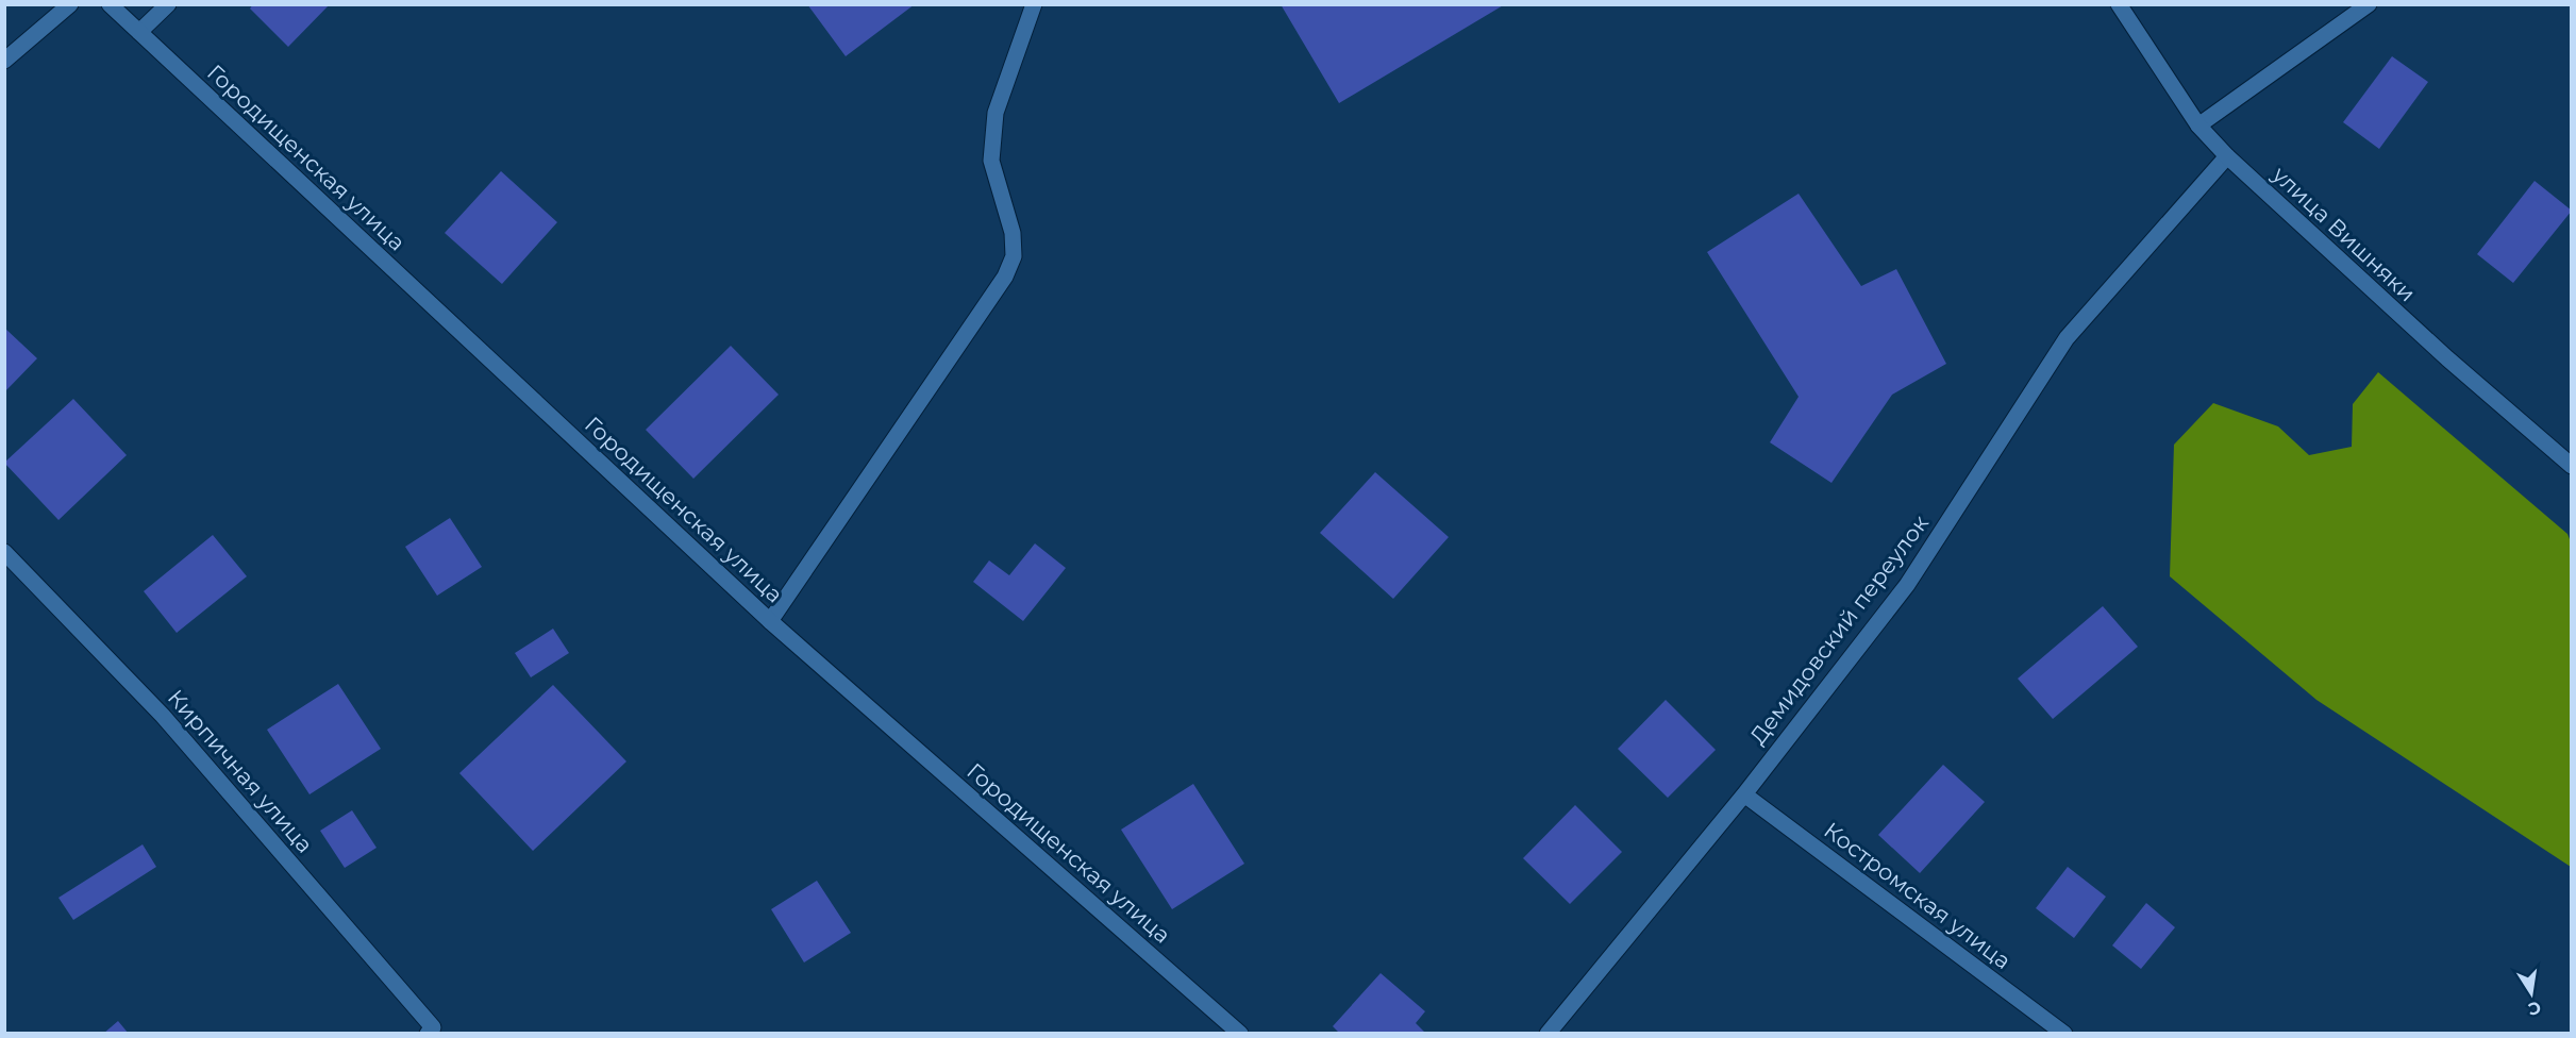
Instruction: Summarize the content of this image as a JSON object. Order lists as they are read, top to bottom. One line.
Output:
{"streets":{"street":["Городищенская улица","улица Вишняки","Демидовский переулок","Кирпичная улица","Костромская улица"]},"crossings":[["улица Вишняки","Демидовский переулок"],["Демидовский переулок","Костромская улица"]],"north":"bottom"}
